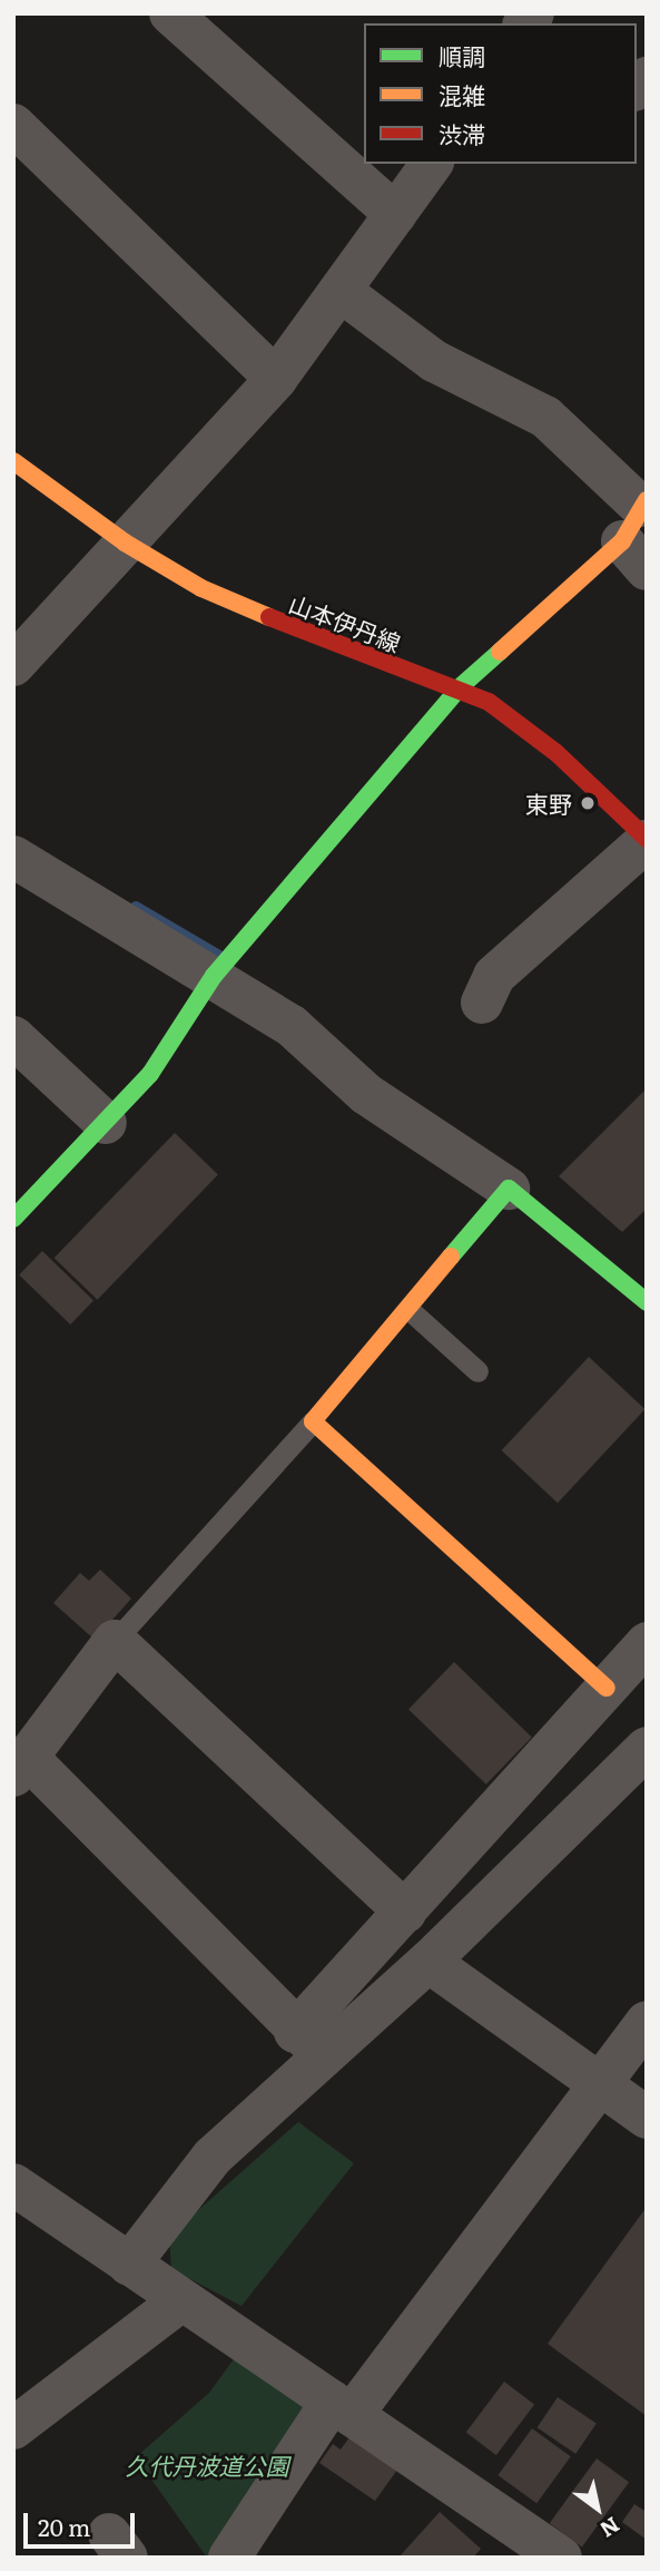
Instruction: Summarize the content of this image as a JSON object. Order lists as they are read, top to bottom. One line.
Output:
{"streets":{"street":["山本伊丹線"]},"parks":["久代丹波道公園"],"places":["東野"],"legend":["順調","混雑","渋滞"],"scale_bar":"20 m","north":"bottom right"}
